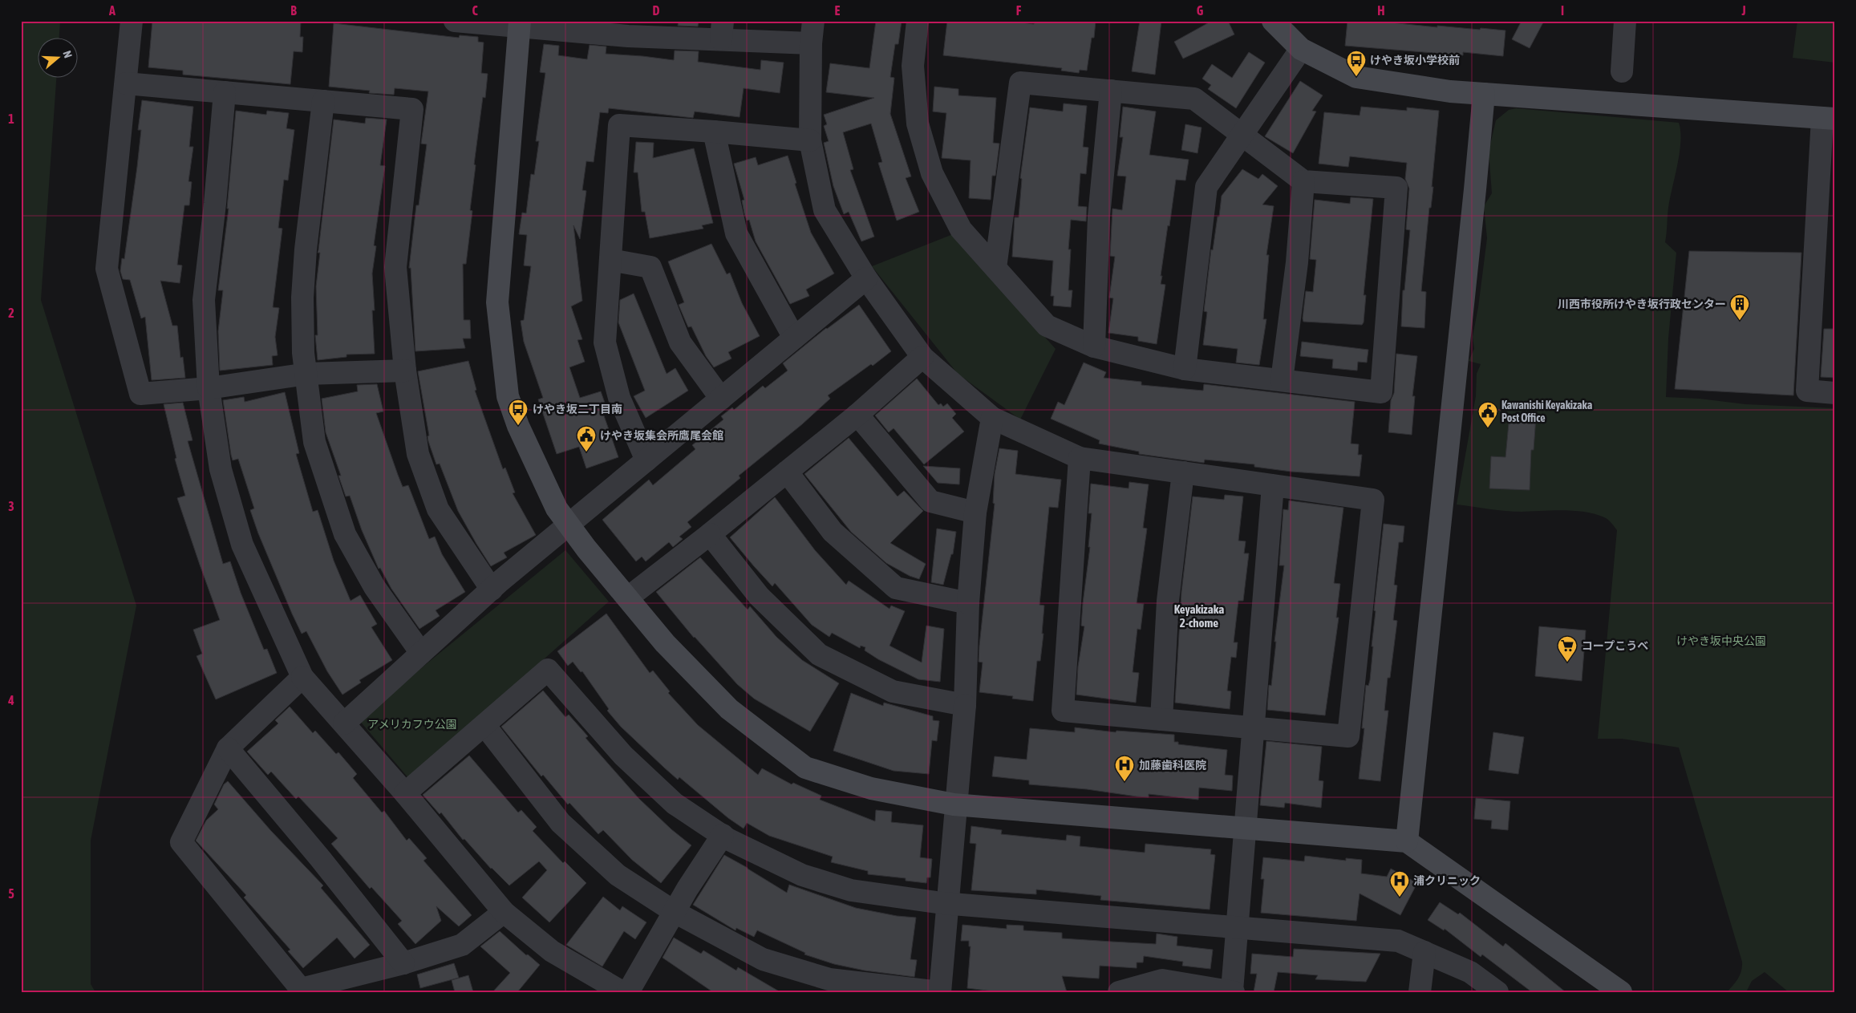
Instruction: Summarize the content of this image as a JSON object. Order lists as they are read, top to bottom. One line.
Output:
{"districts":["Keyakizaka 2-chome"],"parks":["けやき坂中央公園","アメリカフウ公園"],"places":{"bus stop":["けやき坂小学校前","けやき坂二丁目南"],"building":["川西市役所けやき坂行政センター"],"public building":["Kawanishi Keyakizaka Post Office","けやき坂集会所鷹尾会館"],"supermarket":["コープこうべ"],"hospital":["加藤歯科医院","浦クリニック"]},"north":"right","grid":{"columns":["A","B","C","D","E","F","G","H","I","J"],"rows":["1","2","3","4","5"]}}
